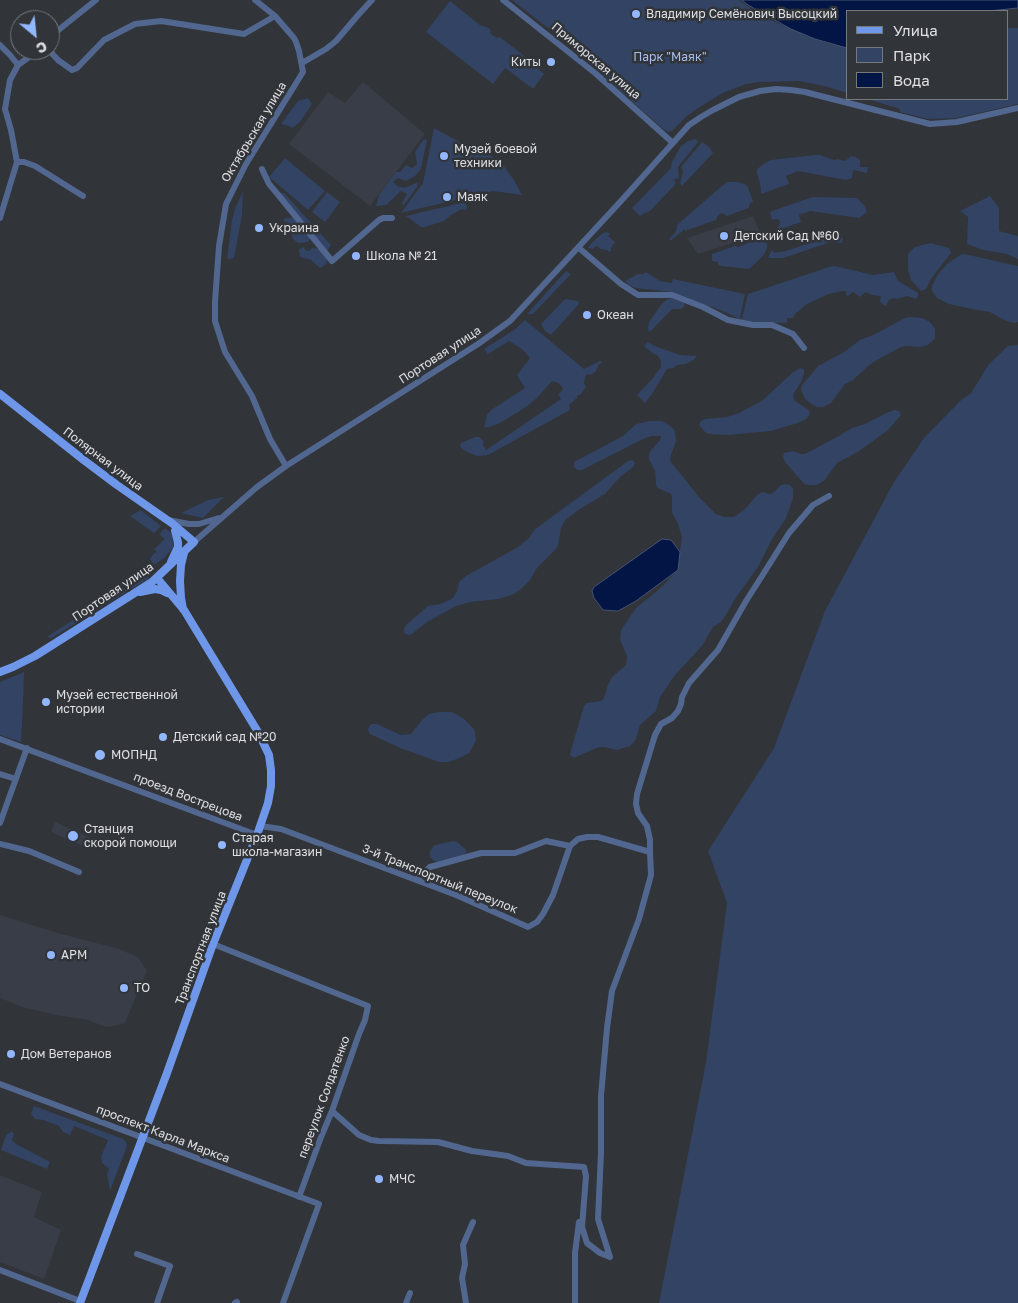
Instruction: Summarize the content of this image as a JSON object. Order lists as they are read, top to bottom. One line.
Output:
{"streets":{"main road":["Портовая улица","Полярная улица","Транспортная улица"],"street":["Приморская улица","Октябрьская улица","проезд Вострецова","3-й Транспортный переулок","переулок Солдатенко","проспект Карла Маркса"]},"crossings":[["Приморская улица","Портовая улица"],["Октябрьская улица","Портовая улица"],["Портовая улица","Полярная улица"],["Портовая улица","Транспортная улица"],["проезд Вострецова","Транспортная улица"],["3-й Транспортный переулок","Транспортная улица"],["Транспортная улица","переулок Солдатенко"],["Транспортная улица","проспект Карла Маркса"],["переулок Солдатенко","проспект Карла Маркса"]],"parks":["Парк \"Маяк\""],"places":["Владимир Семёнович Высоцкий","Киты","Музей боевой техники","Маяк","Украина","Детский Сад №60","Школа № 21","Океан","Музей естественной истории","Детский сад №20","МОПНД","Станция скорой помощи","Старая школа-магазин","АРМ","ТО","Дом Ветеранов","МЧС"],"legend":["Улица","Парк","Вода"],"north":"bottom right"}
